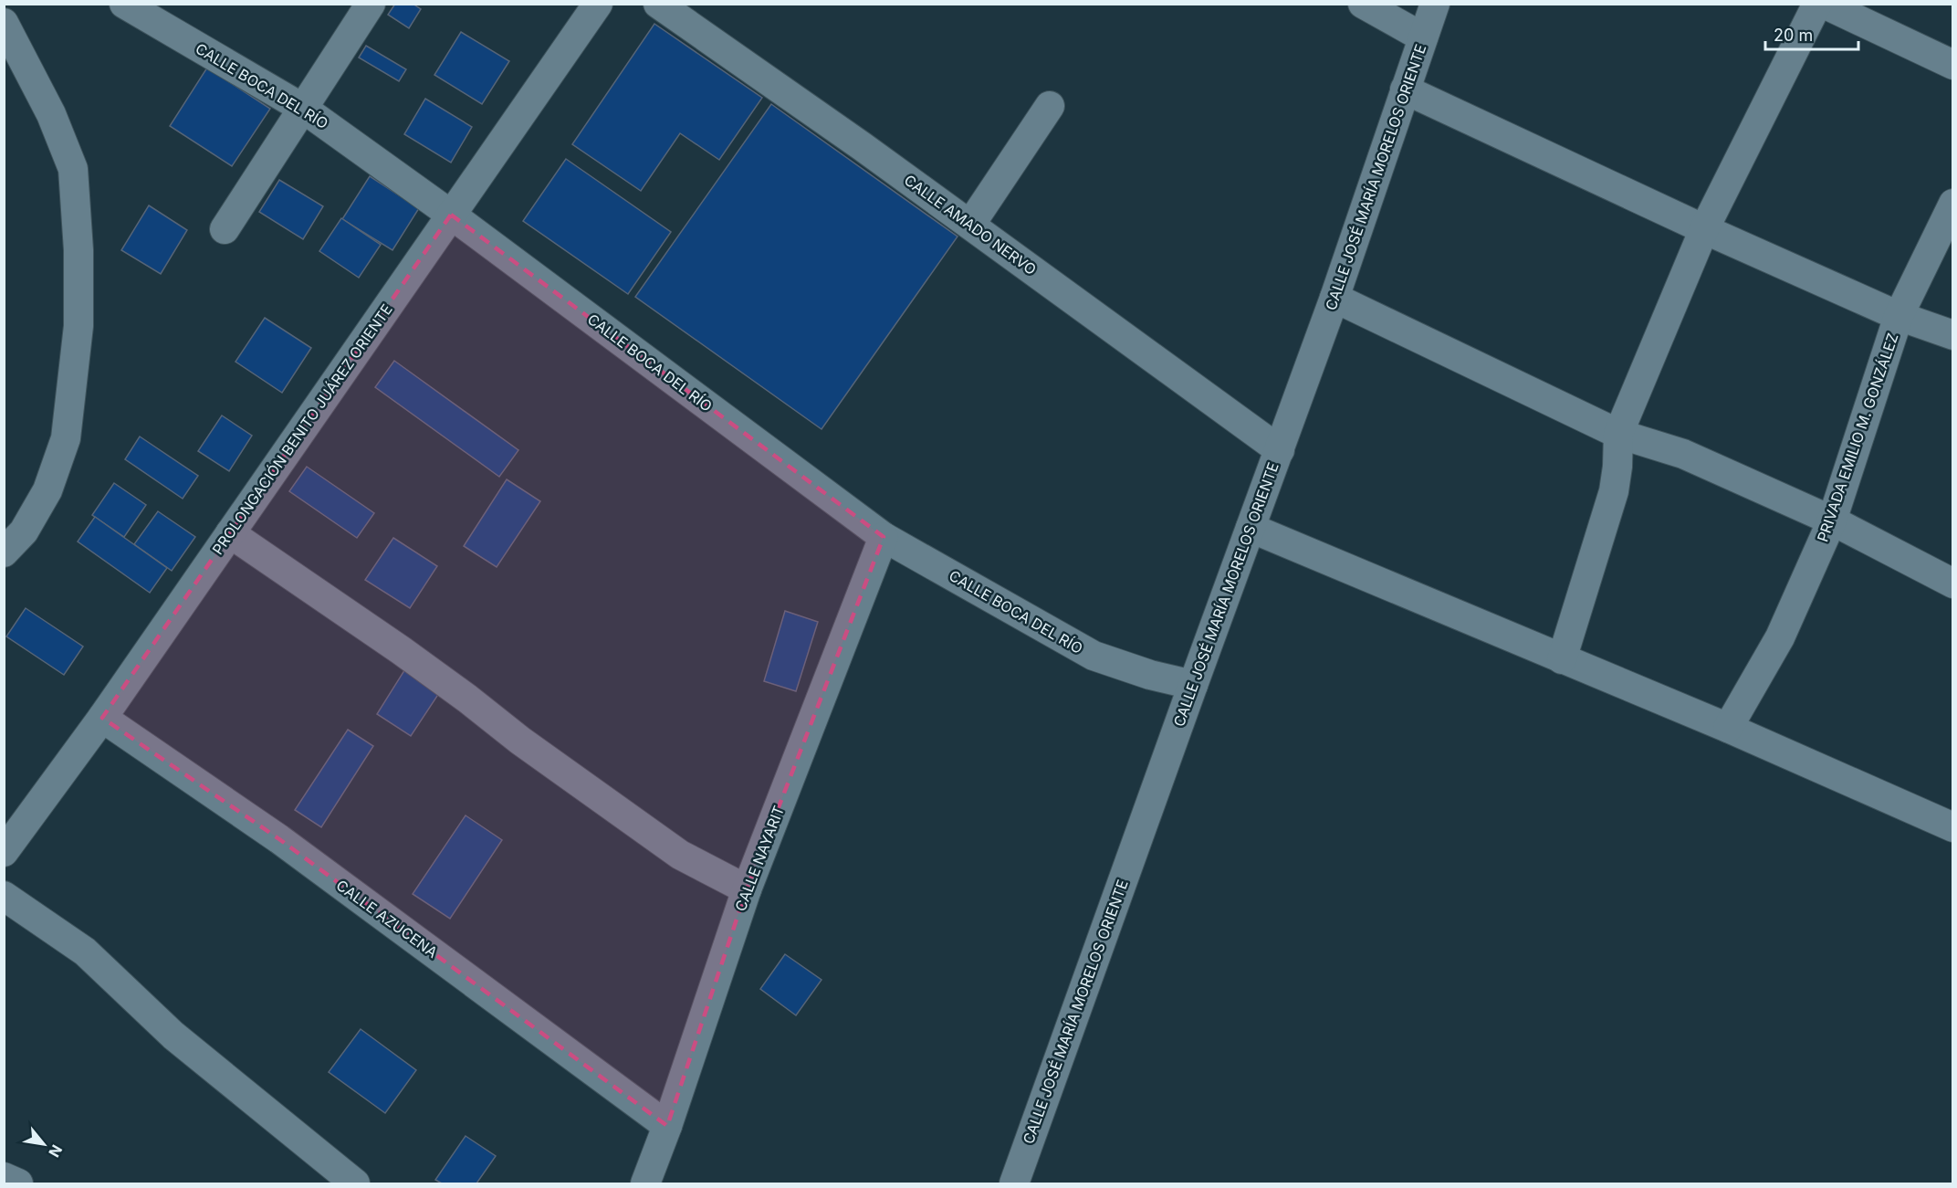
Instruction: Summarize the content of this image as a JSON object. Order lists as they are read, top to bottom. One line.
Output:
{"streets":{"street":["CALLE BOCA DEL RÍO","CALLE JOSÉ MARÍA MORELOS ORIENTE","CALLE AMADO NERVO","PROLONGACIÓN BENITO JUÁREZ ORIENTE","PRIVADA EMILIO M. GONZÁLEZ","CALLE NAYARIT","CALLE AZUCENA"]},"crossings":[["CALLE BOCA DEL RÍO","CALLE JOSÉ MARÍA MORELOS ORIENTE"],["CALLE BOCA DEL RÍO","PROLONGACIÓN BENITO JUÁREZ ORIENTE"],["CALLE BOCA DEL RÍO","CALLE NAYARIT"],["CALLE JOSÉ MARÍA MORELOS ORIENTE","CALLE AMADO NERVO"],["PROLONGACIÓN BENITO JUÁREZ ORIENTE","CALLE AZUCENA"],["CALLE NAYARIT","CALLE AZUCENA"]],"scale_bar":"20 m","north":"bottom right"}
